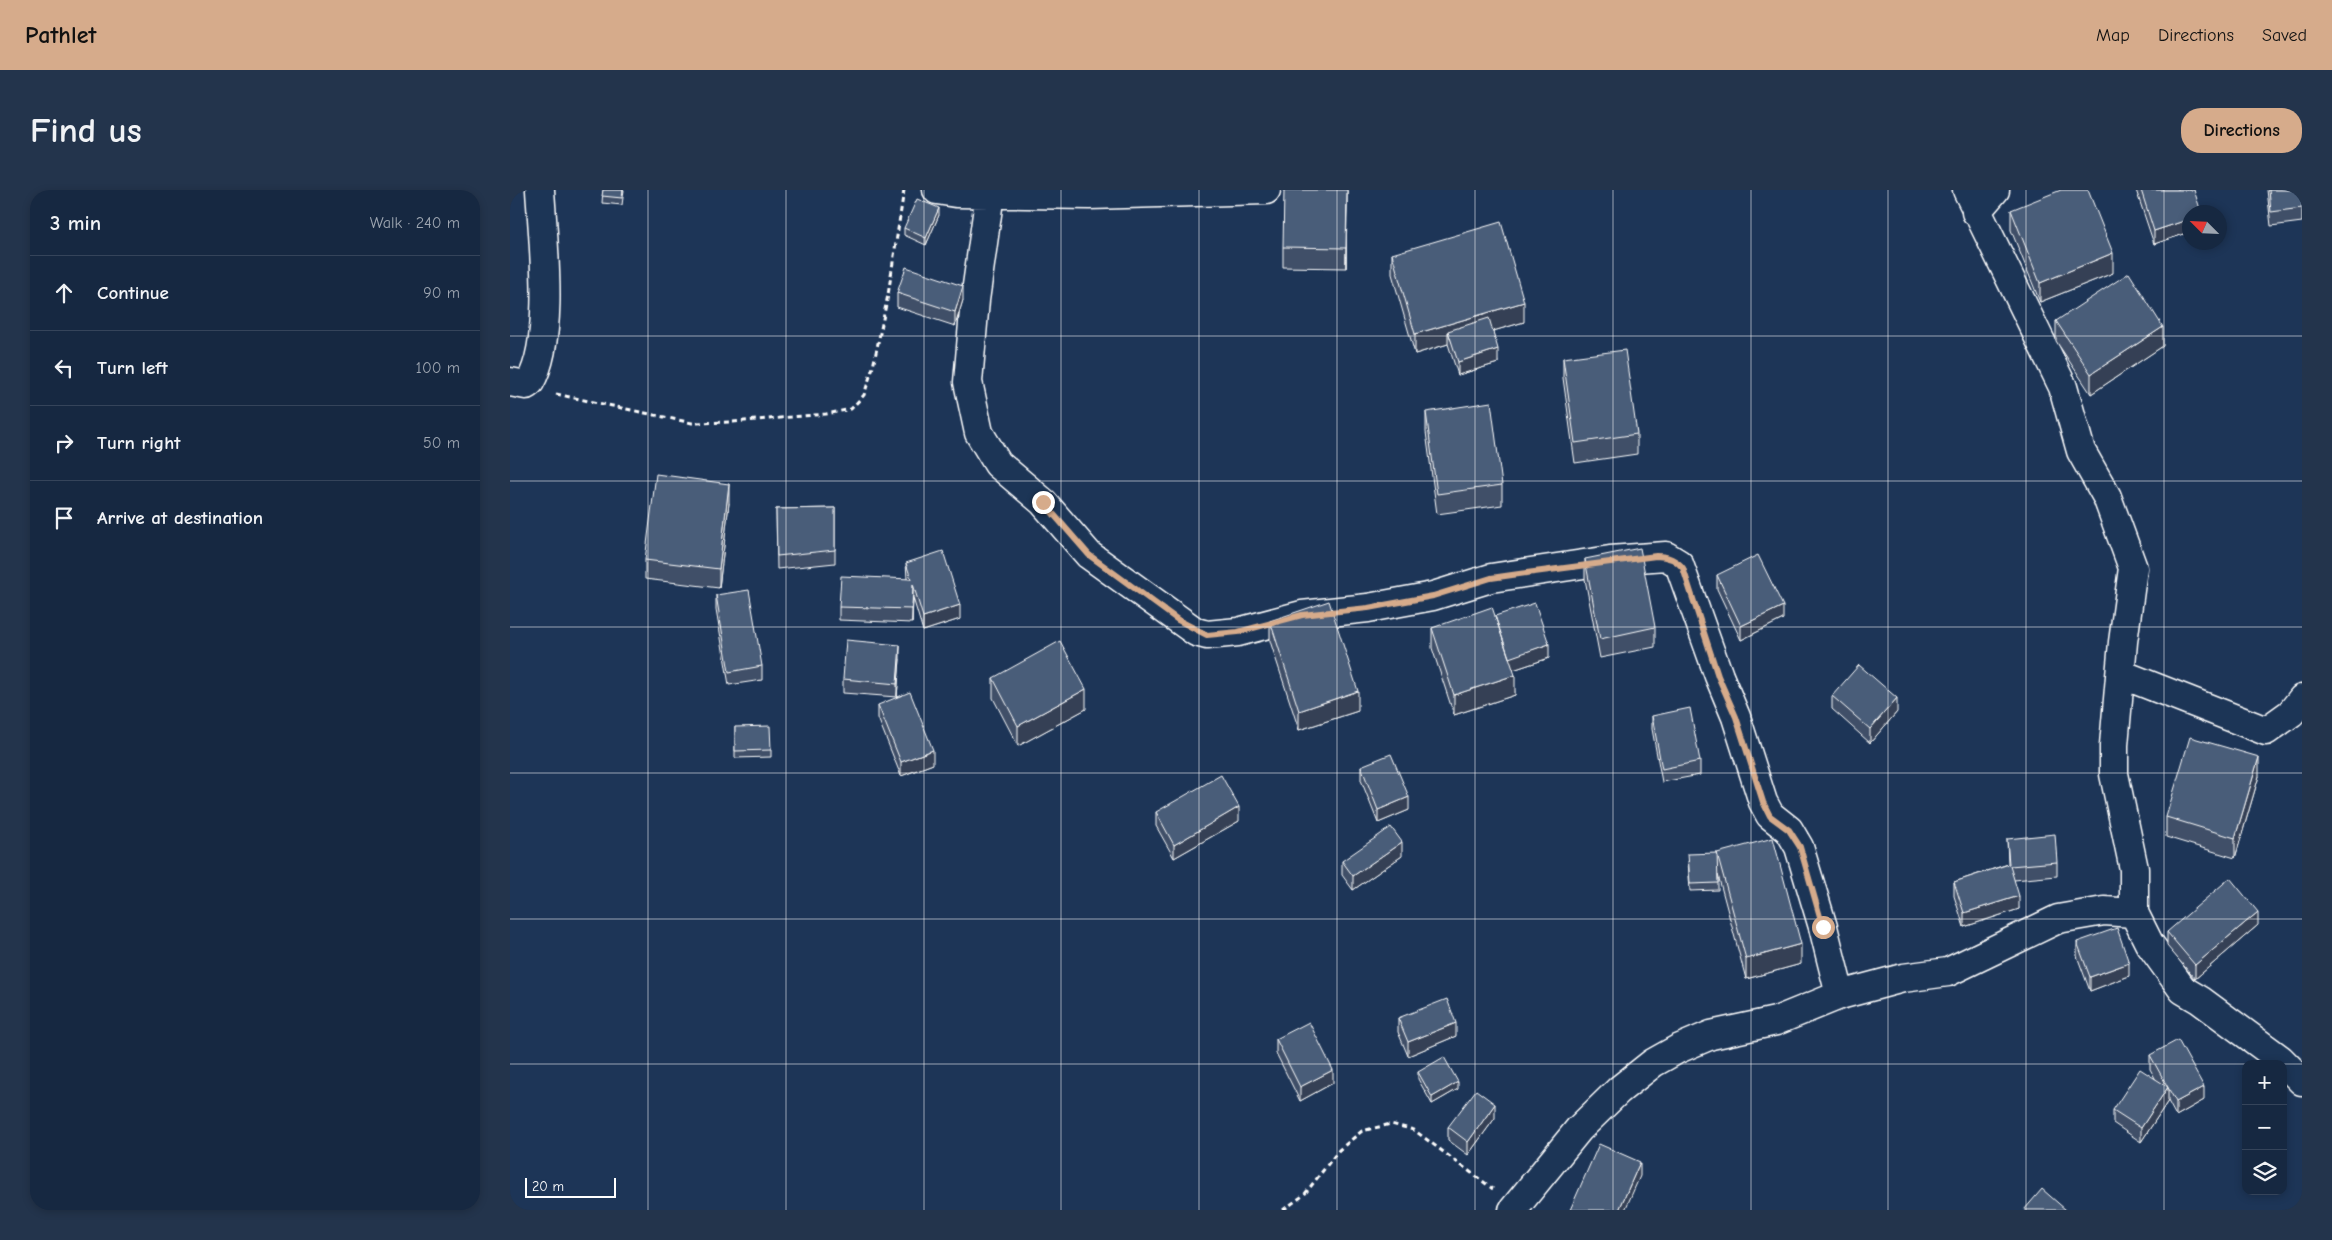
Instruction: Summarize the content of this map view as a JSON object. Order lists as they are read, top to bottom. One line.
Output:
{"scale_bar":"20 m","north":"top left","page":{"header":"Pathlet","nav":["Map","Directions","Saved"],"buttons":"Directions","title":"Find us","heading":["3 min","Walk · 240 m"],"list":[["Continue","90 m"],["Turn left","100 m"],["Turn right","50 m"],"Arrive at destination"],"map_buttons":["+","−"],"scale":"20 m"}}
